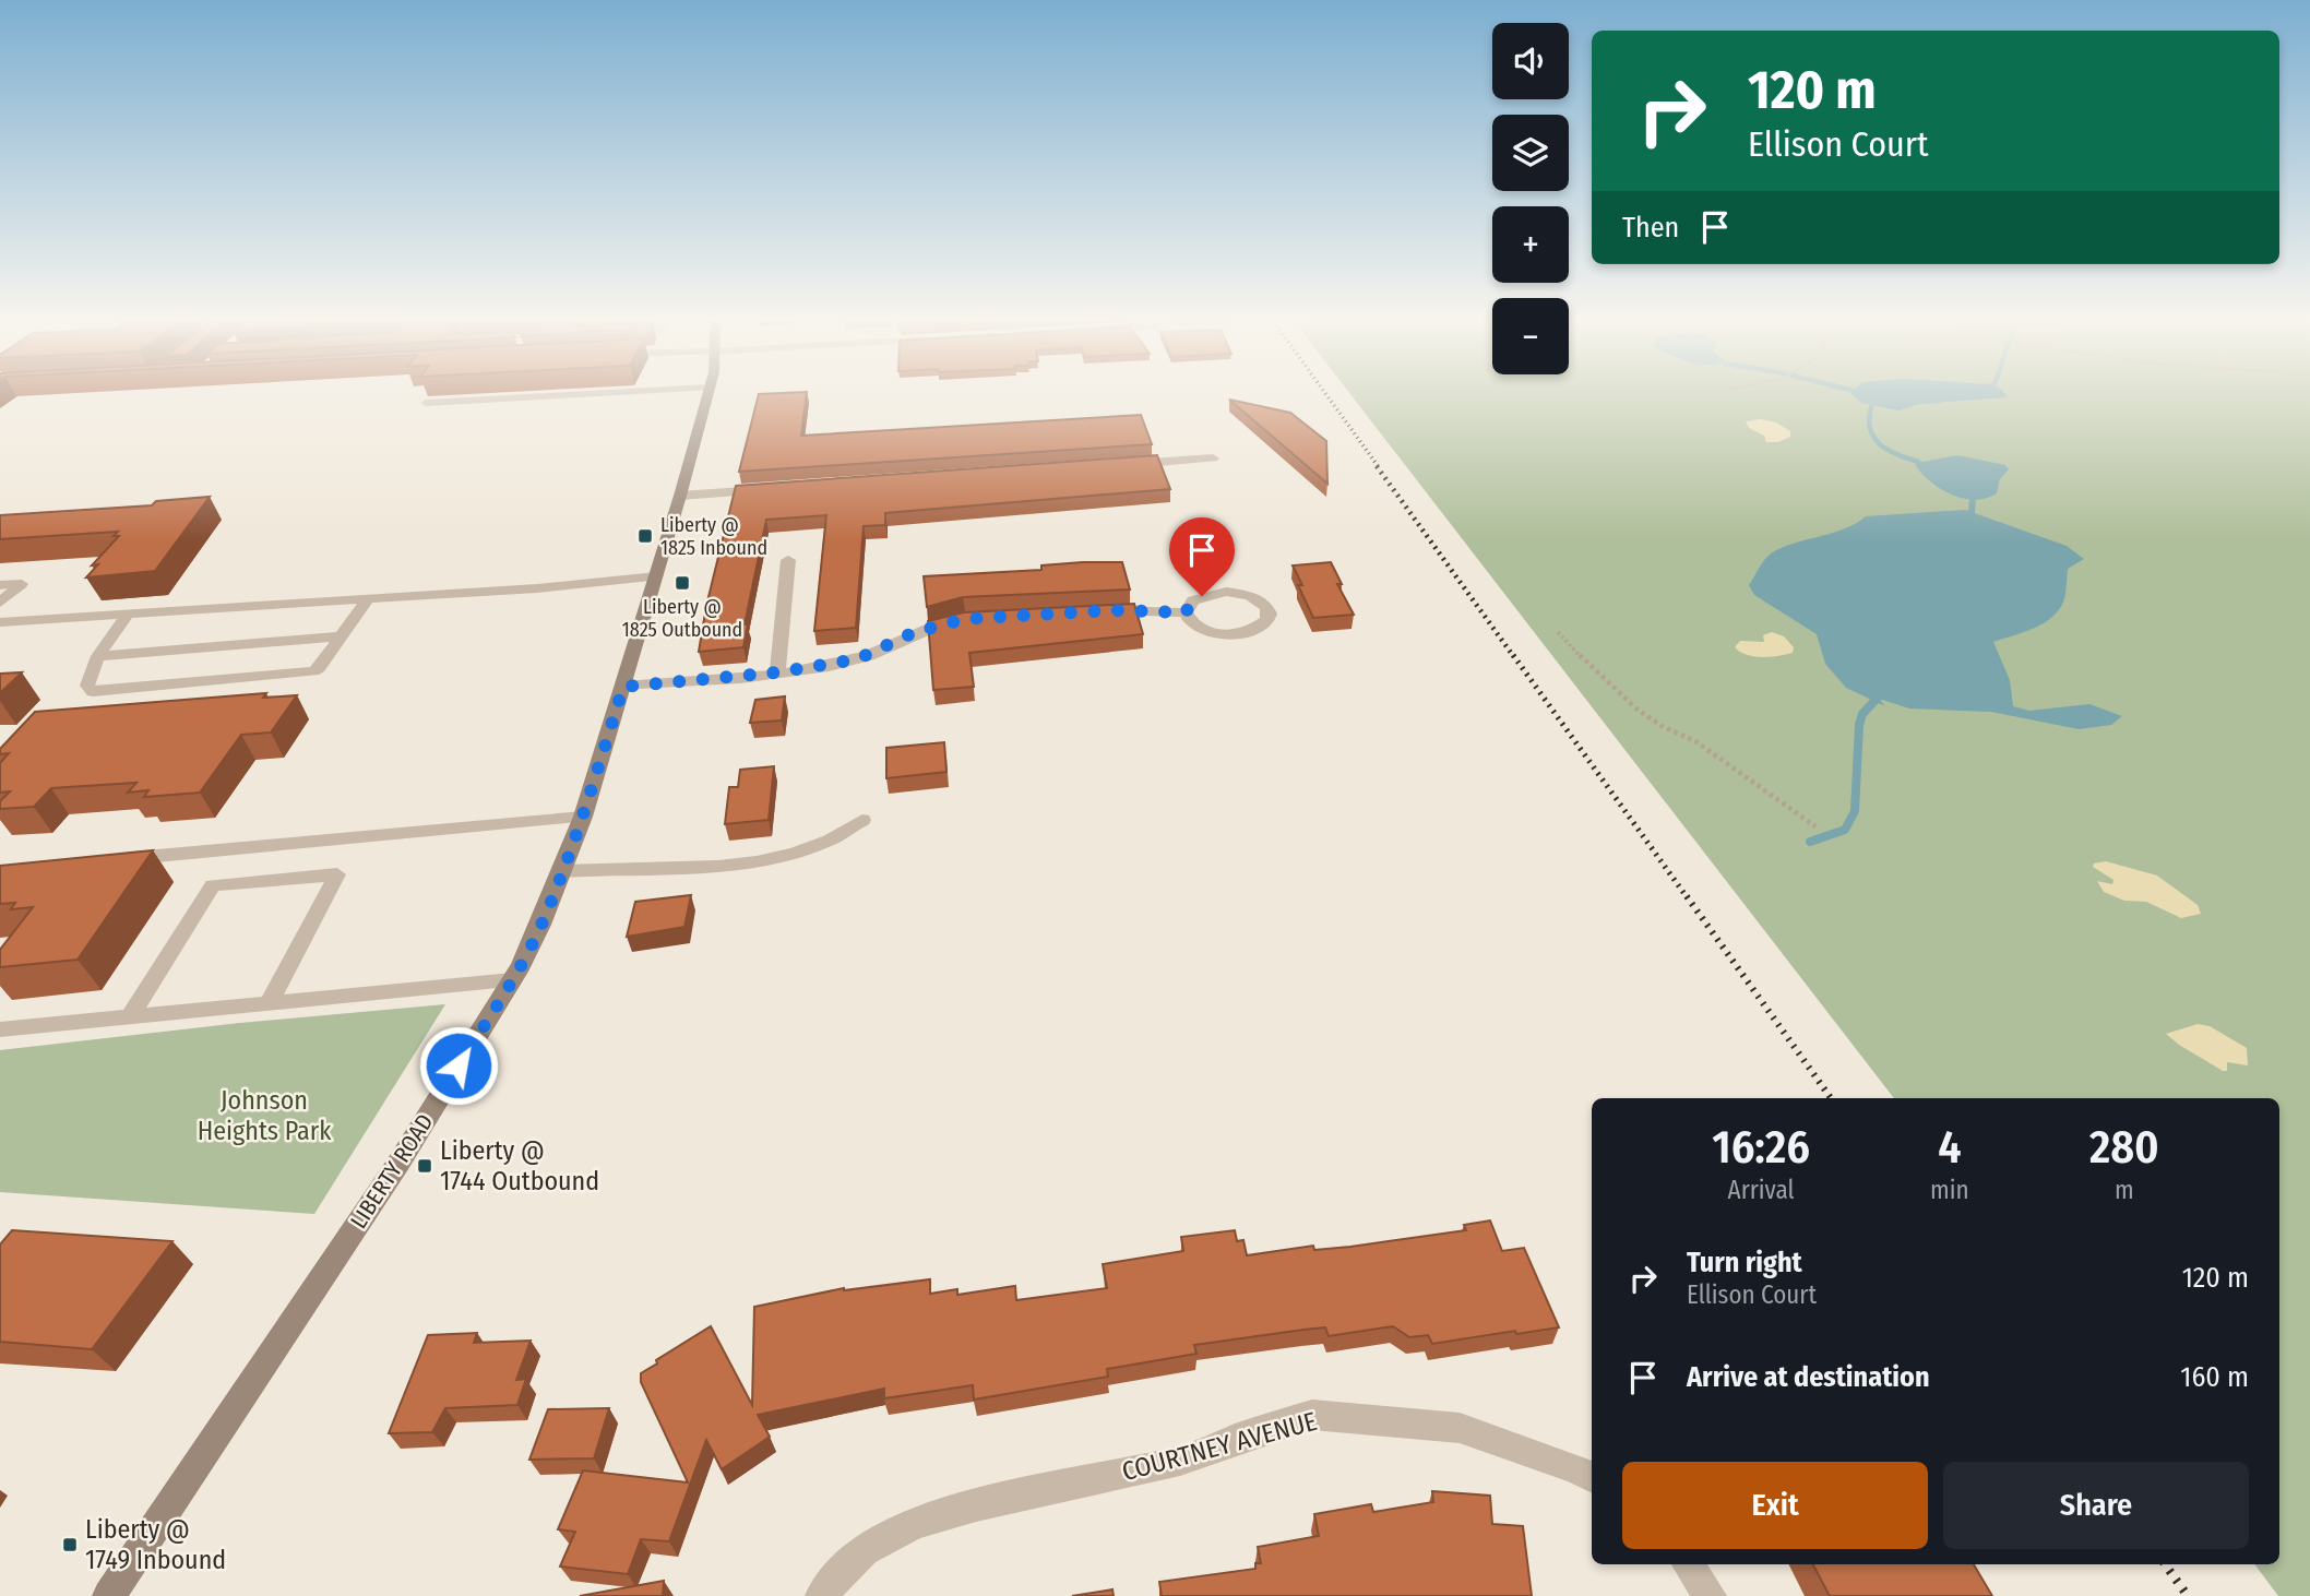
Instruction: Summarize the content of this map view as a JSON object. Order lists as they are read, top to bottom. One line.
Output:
{"streets":{"main road":["LIBERTY ROAD"],"street":["COURTNEY AVENUE"]},"parks":["Johnson Heights Park"],"places":{"transit":["Liberty @ 1825 Inbound","Liberty @ 1825 Outbound","Liberty @ 1744 Outbound","Liberty @ 1749 Inbound"]},"page":{"map_buttons":["+","−"],"turn":["120 m","Ellison Court"],"then":"Then","eta":["16:26","Arrival","4","min","280","m"],"list":[{"name":"Turn right","note":"Ellison Court","value":"120 m"},{"name":"Arrive at destination","value":"160 m"}],"buttons":["Exit","Share"]}}
